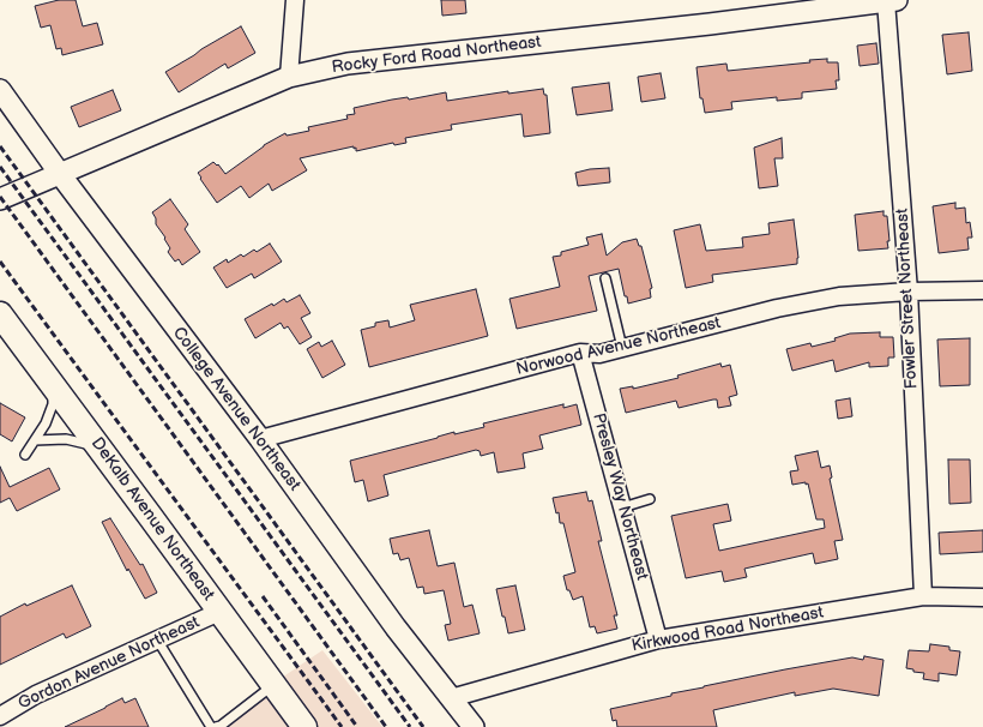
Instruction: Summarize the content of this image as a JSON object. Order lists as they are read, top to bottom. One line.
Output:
{"streets":{"main road":["DeKalb Avenue Northeast"],"street":["Rocky Ford Road Northeast","Fowler Street Northeast","Norwood Avenue Northeast","College Avenue Northeast","Presley Way Northeast","Kirkwood Road Northeast","Gordon Avenue Northeast"]},"crossings":[["Rocky Ford Road Northeast","Fowler Street Northeast"],["Rocky Ford Road Northeast","College Avenue Northeast"],["Fowler Street Northeast","Norwood Avenue Northeast"],["Fowler Street Northeast","Kirkwood Road Northeast"],["Norwood Avenue Northeast","College Avenue Northeast"],["Norwood Avenue Northeast","Presley Way Northeast"],["College Avenue Northeast","Kirkwood Road Northeast"],["Presley Way Northeast","Kirkwood Road Northeast"],["DeKalb Avenue Northeast","Gordon Avenue Northeast"]]}
